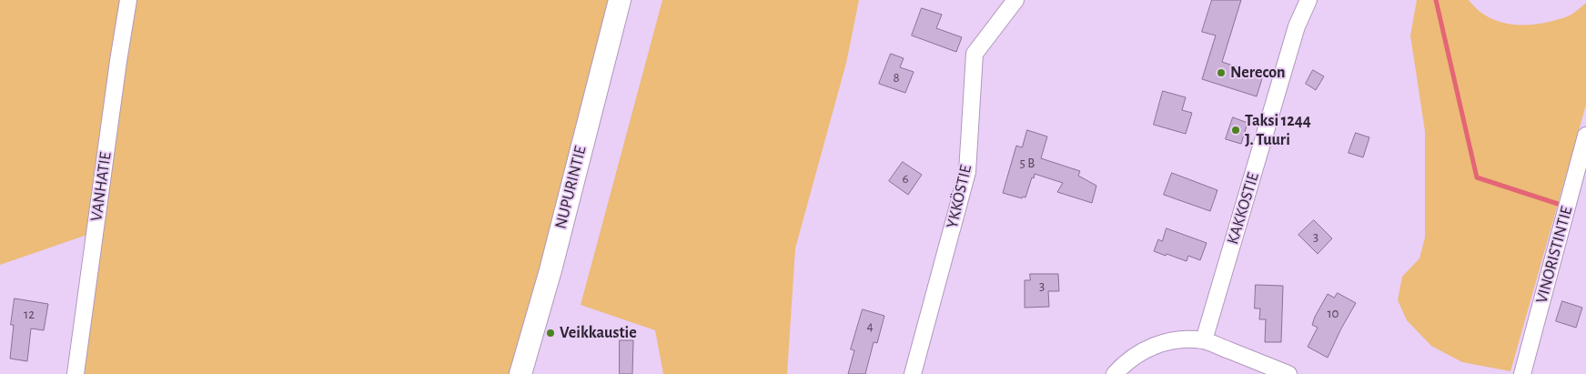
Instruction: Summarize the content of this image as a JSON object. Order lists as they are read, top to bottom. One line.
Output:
{"streets":{"main road":["NUPURINTIE"],"street":["VANHATIE","YKKÖSTIE","KAKKOSTIE","VINORISTINTIE"]},"places":["Nerecon","Taksi 1244 J. Tuuri","Veikkaustie"],"house_numbers":["8","5 B","6","3","3","10","12","4"]}
